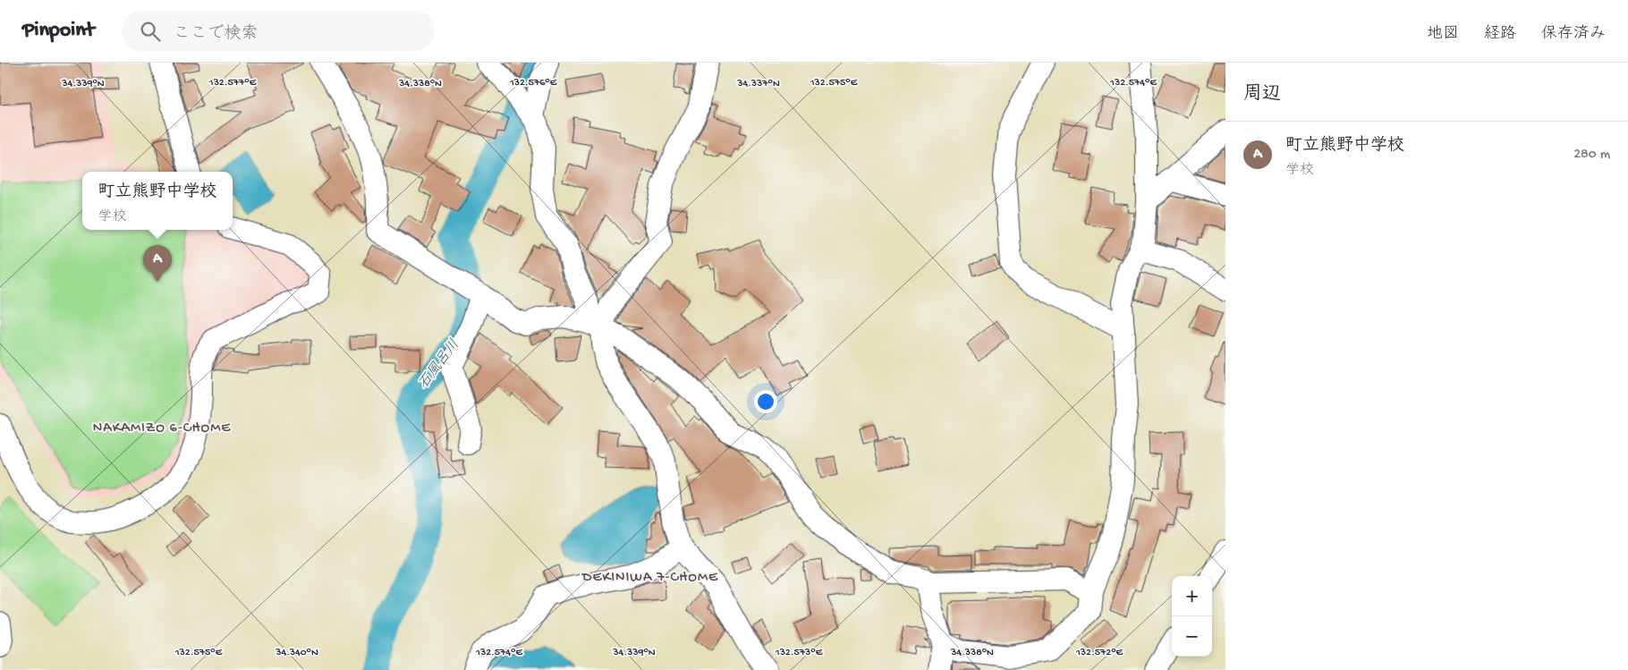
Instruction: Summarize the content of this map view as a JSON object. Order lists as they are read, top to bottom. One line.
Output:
{"districts":["NAKAMIZO 6-CHOME","DEKINIWA 7-CHOME"],"water":["石風呂川"],"page":{"header":"Pinpoint","search":"ここで検索","nav":["地図","経路","保存済み"],"heading":"周辺","list":[{"mark":"A","name":"町立熊野中学校","note":"学校","value":"280 m"}],"popup":["町立熊野中学校","学校"],"pins":"A","map_buttons":["+","−"]},"coordinates":["132.577°E","132.576°E","132.575°E","132.574°E","34.339°N","34.338°N","34.337°N","34.340°N","132.573°E","132.572°E"]}
